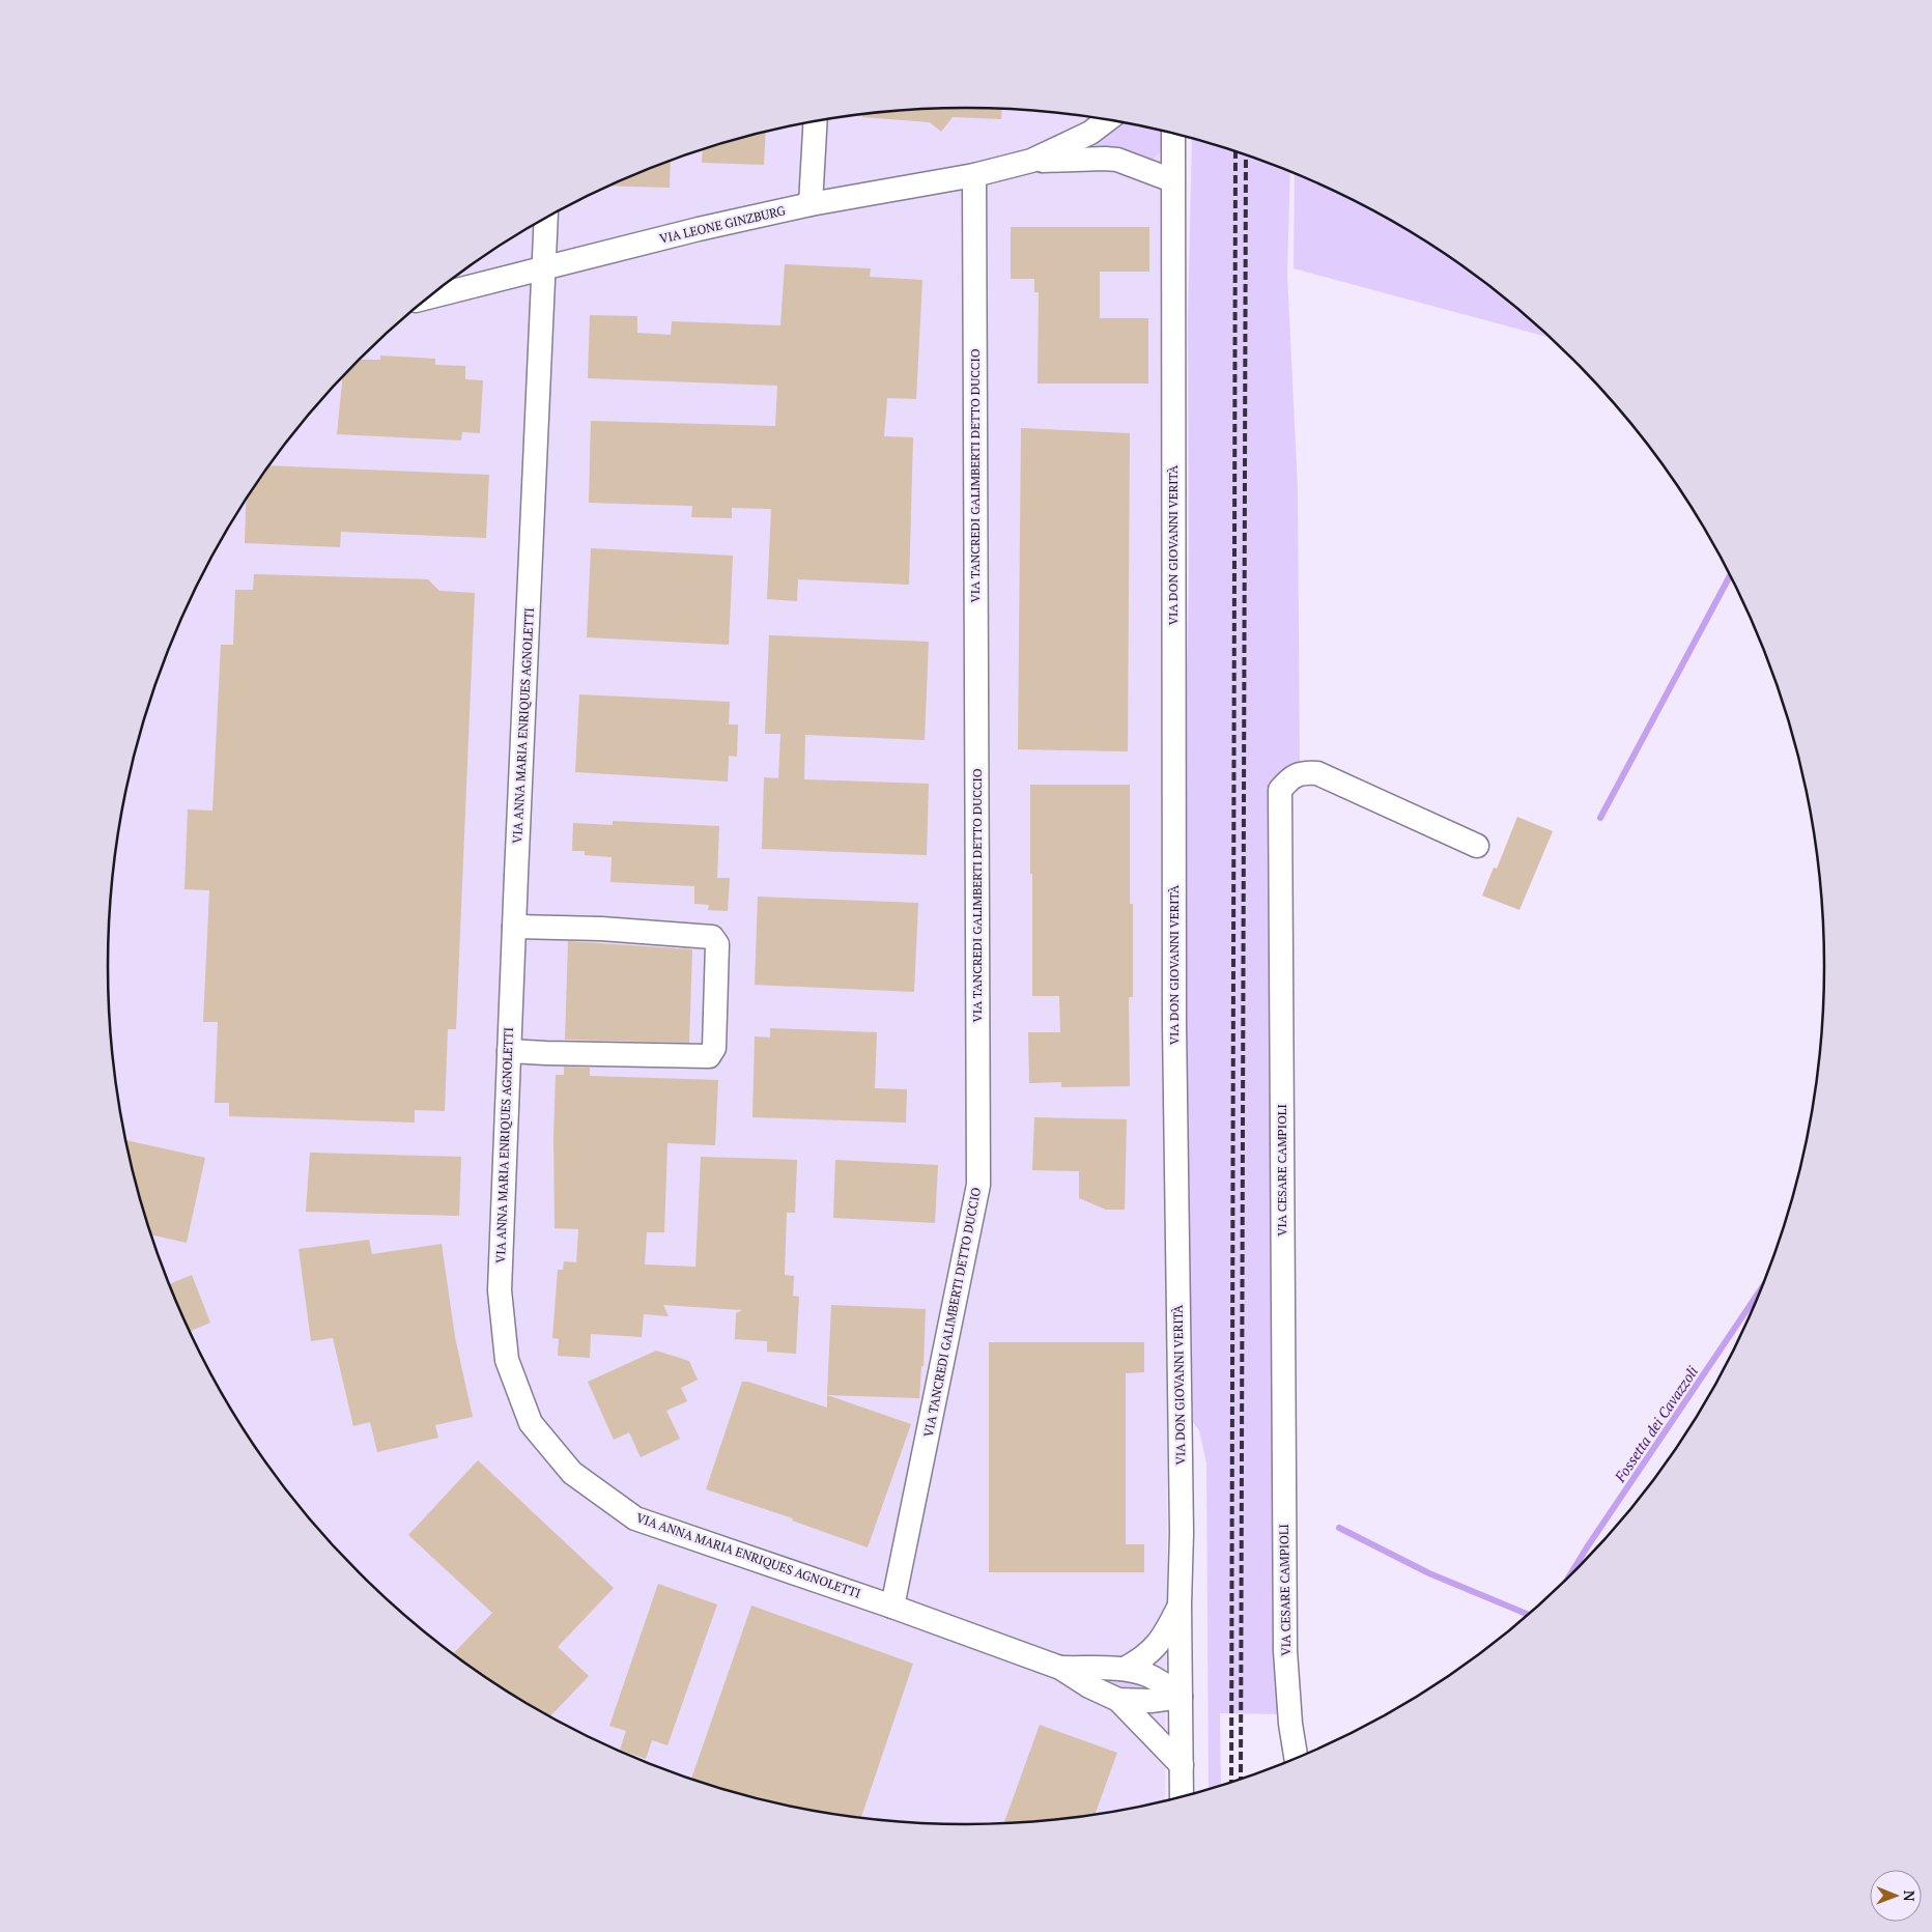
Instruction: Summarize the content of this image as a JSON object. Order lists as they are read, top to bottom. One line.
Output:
{"streets":{"street":["VIA LEONE GINZBURG","VIA TANCREDI GALIMBERTI DETTO DUCCIO","VIA DON GIOVANNI VERITÀ","VIA ANNA MARIA ENRIQUES AGNOLETTI","VIA CESARE CAMPIOLI"]},"crossings":[["VIA LEONE GINZBURG","VIA TANCREDI GALIMBERTI DETTO DUCCIO"],["VIA LEONE GINZBURG","VIA DON GIOVANNI VERITÀ"],["VIA LEONE GINZBURG","VIA ANNA MARIA ENRIQUES AGNOLETTI"],["VIA TANCREDI GALIMBERTI DETTO DUCCIO","VIA ANNA MARIA ENRIQUES AGNOLETTI"],["VIA DON GIOVANNI VERITÀ","VIA ANNA MARIA ENRIQUES AGNOLETTI"]],"water":["Fossetta dei Cavazzoli"],"north":"right"}
